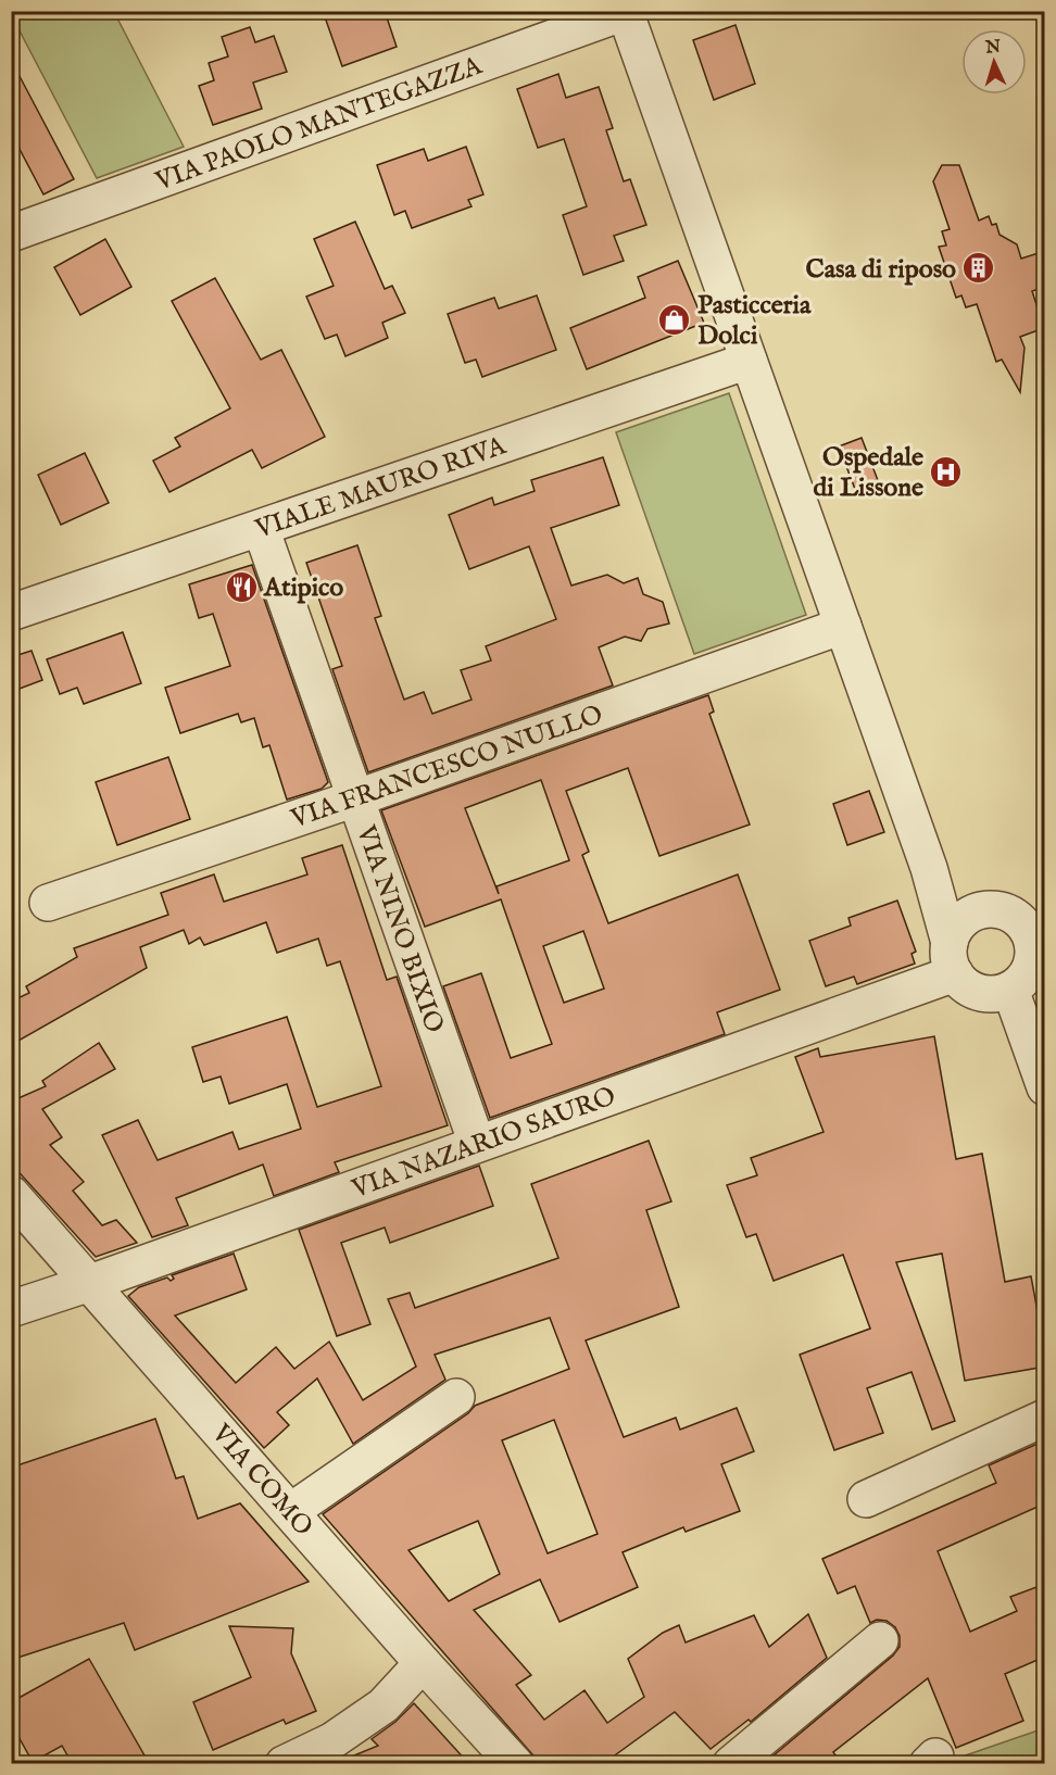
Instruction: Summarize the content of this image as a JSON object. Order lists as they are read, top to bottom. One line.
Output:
{"streets":{"street":["VIA PAOLO MANTEGAZZA","VIALE MAURO RIVA","VIA FRANCESCO NULLO","VIA NINO BIXIO","VIA NAZARIO SAURO","VIA COMO"]},"crossings":[["VIALE MAURO RIVA","VIA NINO BIXIO"],["VIA FRANCESCO NULLO","VIA NINO BIXIO"],["VIA NINO BIXIO","VIA NAZARIO SAURO"],["VIA NAZARIO SAURO","VIA COMO"]],"places":{"building":["Casa di riposo"],"shop":["Pasticceria Dolci"],"hospital":["Ospedale di Lissone"],"restaurant":["Atipico"]},"north":"top"}
